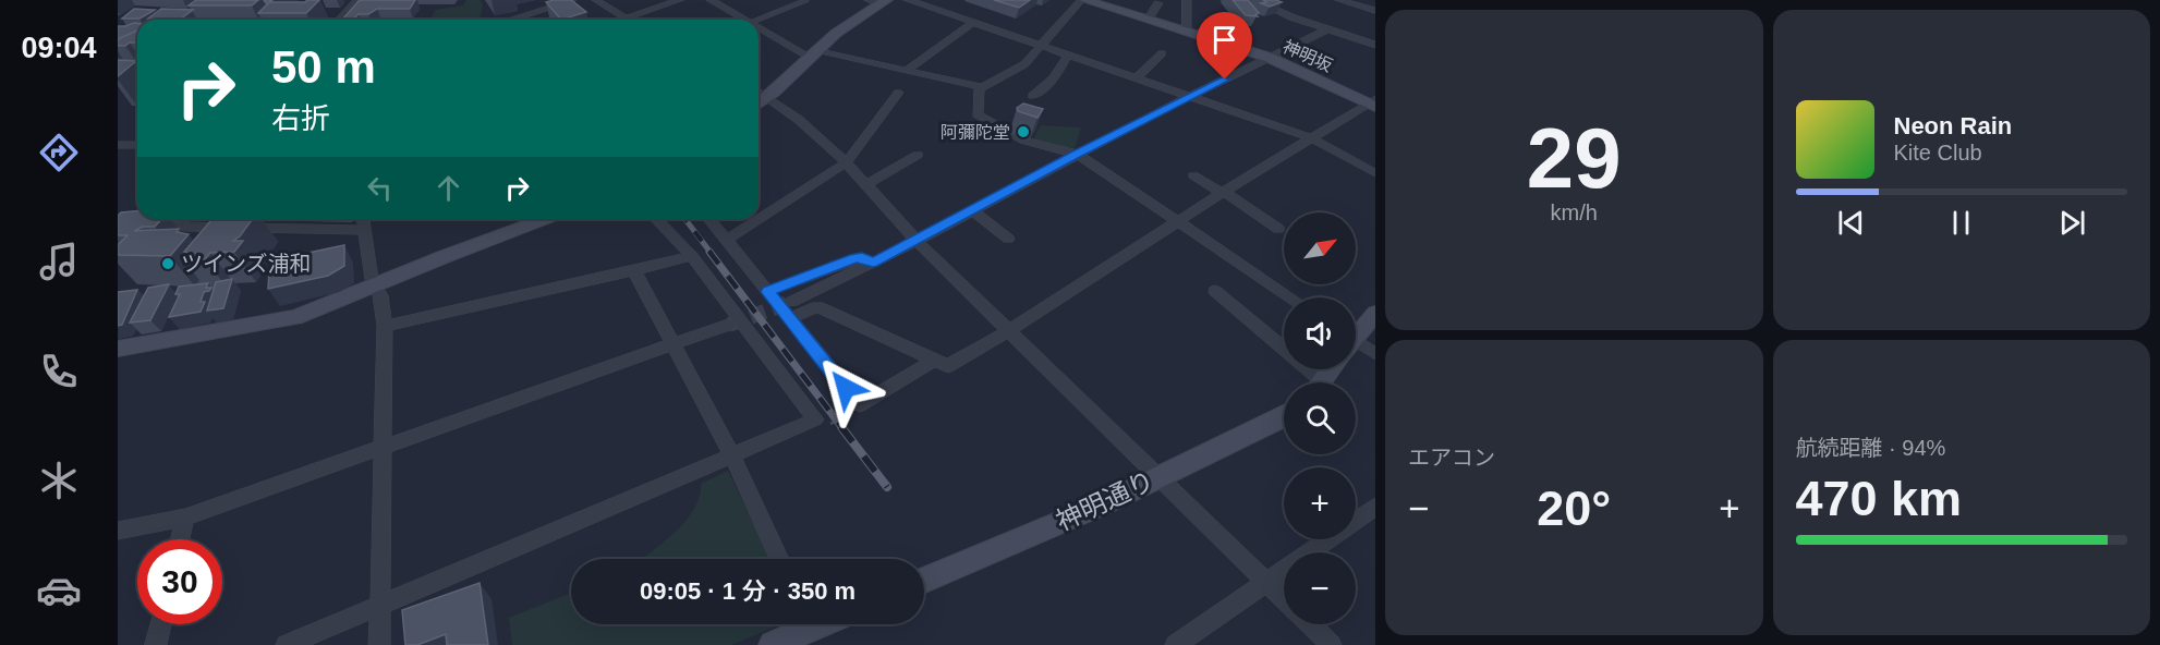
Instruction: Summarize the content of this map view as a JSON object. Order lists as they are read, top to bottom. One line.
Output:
{"streets":{"street":["神明坂","神明通り"]},"places":["阿彌陀堂","ツインズ浦和"],"north":"top right","page":{"tabs":"09:04","tile":[["29","km/h"],"エアコン",["航続距離 · 94%","470 km"]],"turn":["50 m","右折"],"song":["Neon Rain","Kite Club"],"map_buttons":["+","−"],"heat":["−","20°","+"],"limit":"30","trip":"09:05 · 1 分 · 350 m"}}
